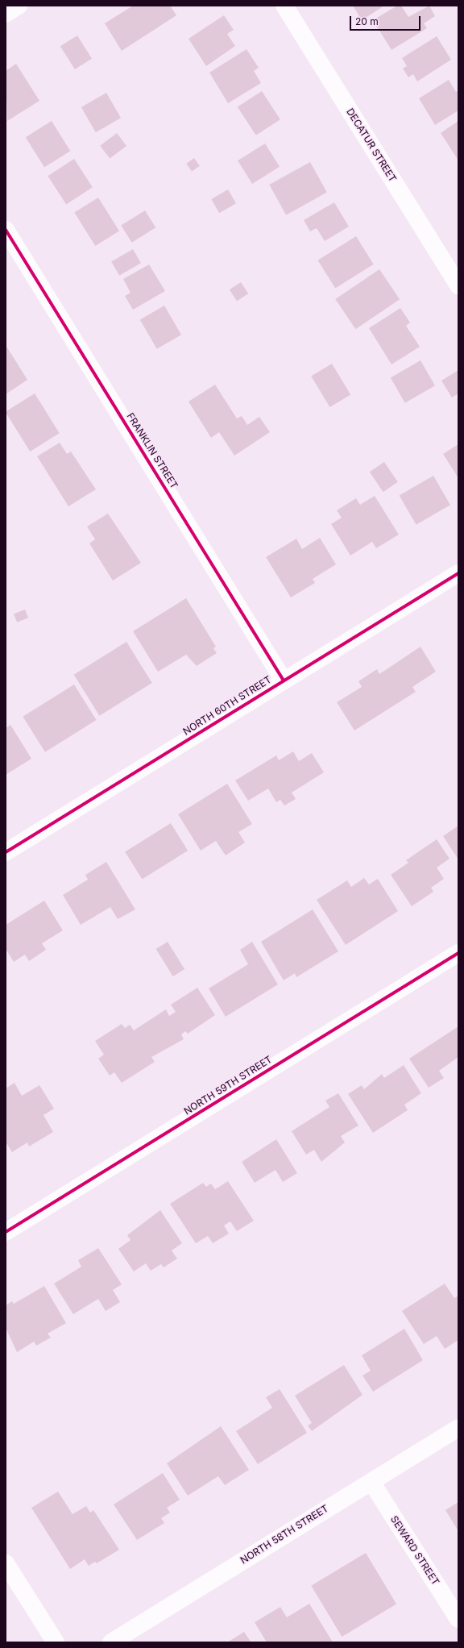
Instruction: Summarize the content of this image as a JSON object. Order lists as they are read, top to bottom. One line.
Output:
{"streets":{"street":["DECATUR STREET","FRANKLIN STREET","NORTH 60TH STREET","NORTH 59TH STREET","NORTH 58TH STREET","SEWARD STREET"]},"crossings":[["FRANKLIN STREET","NORTH 60TH STREET"],["NORTH 58TH STREET","SEWARD STREET"]],"scale_bar":"20 m"}
